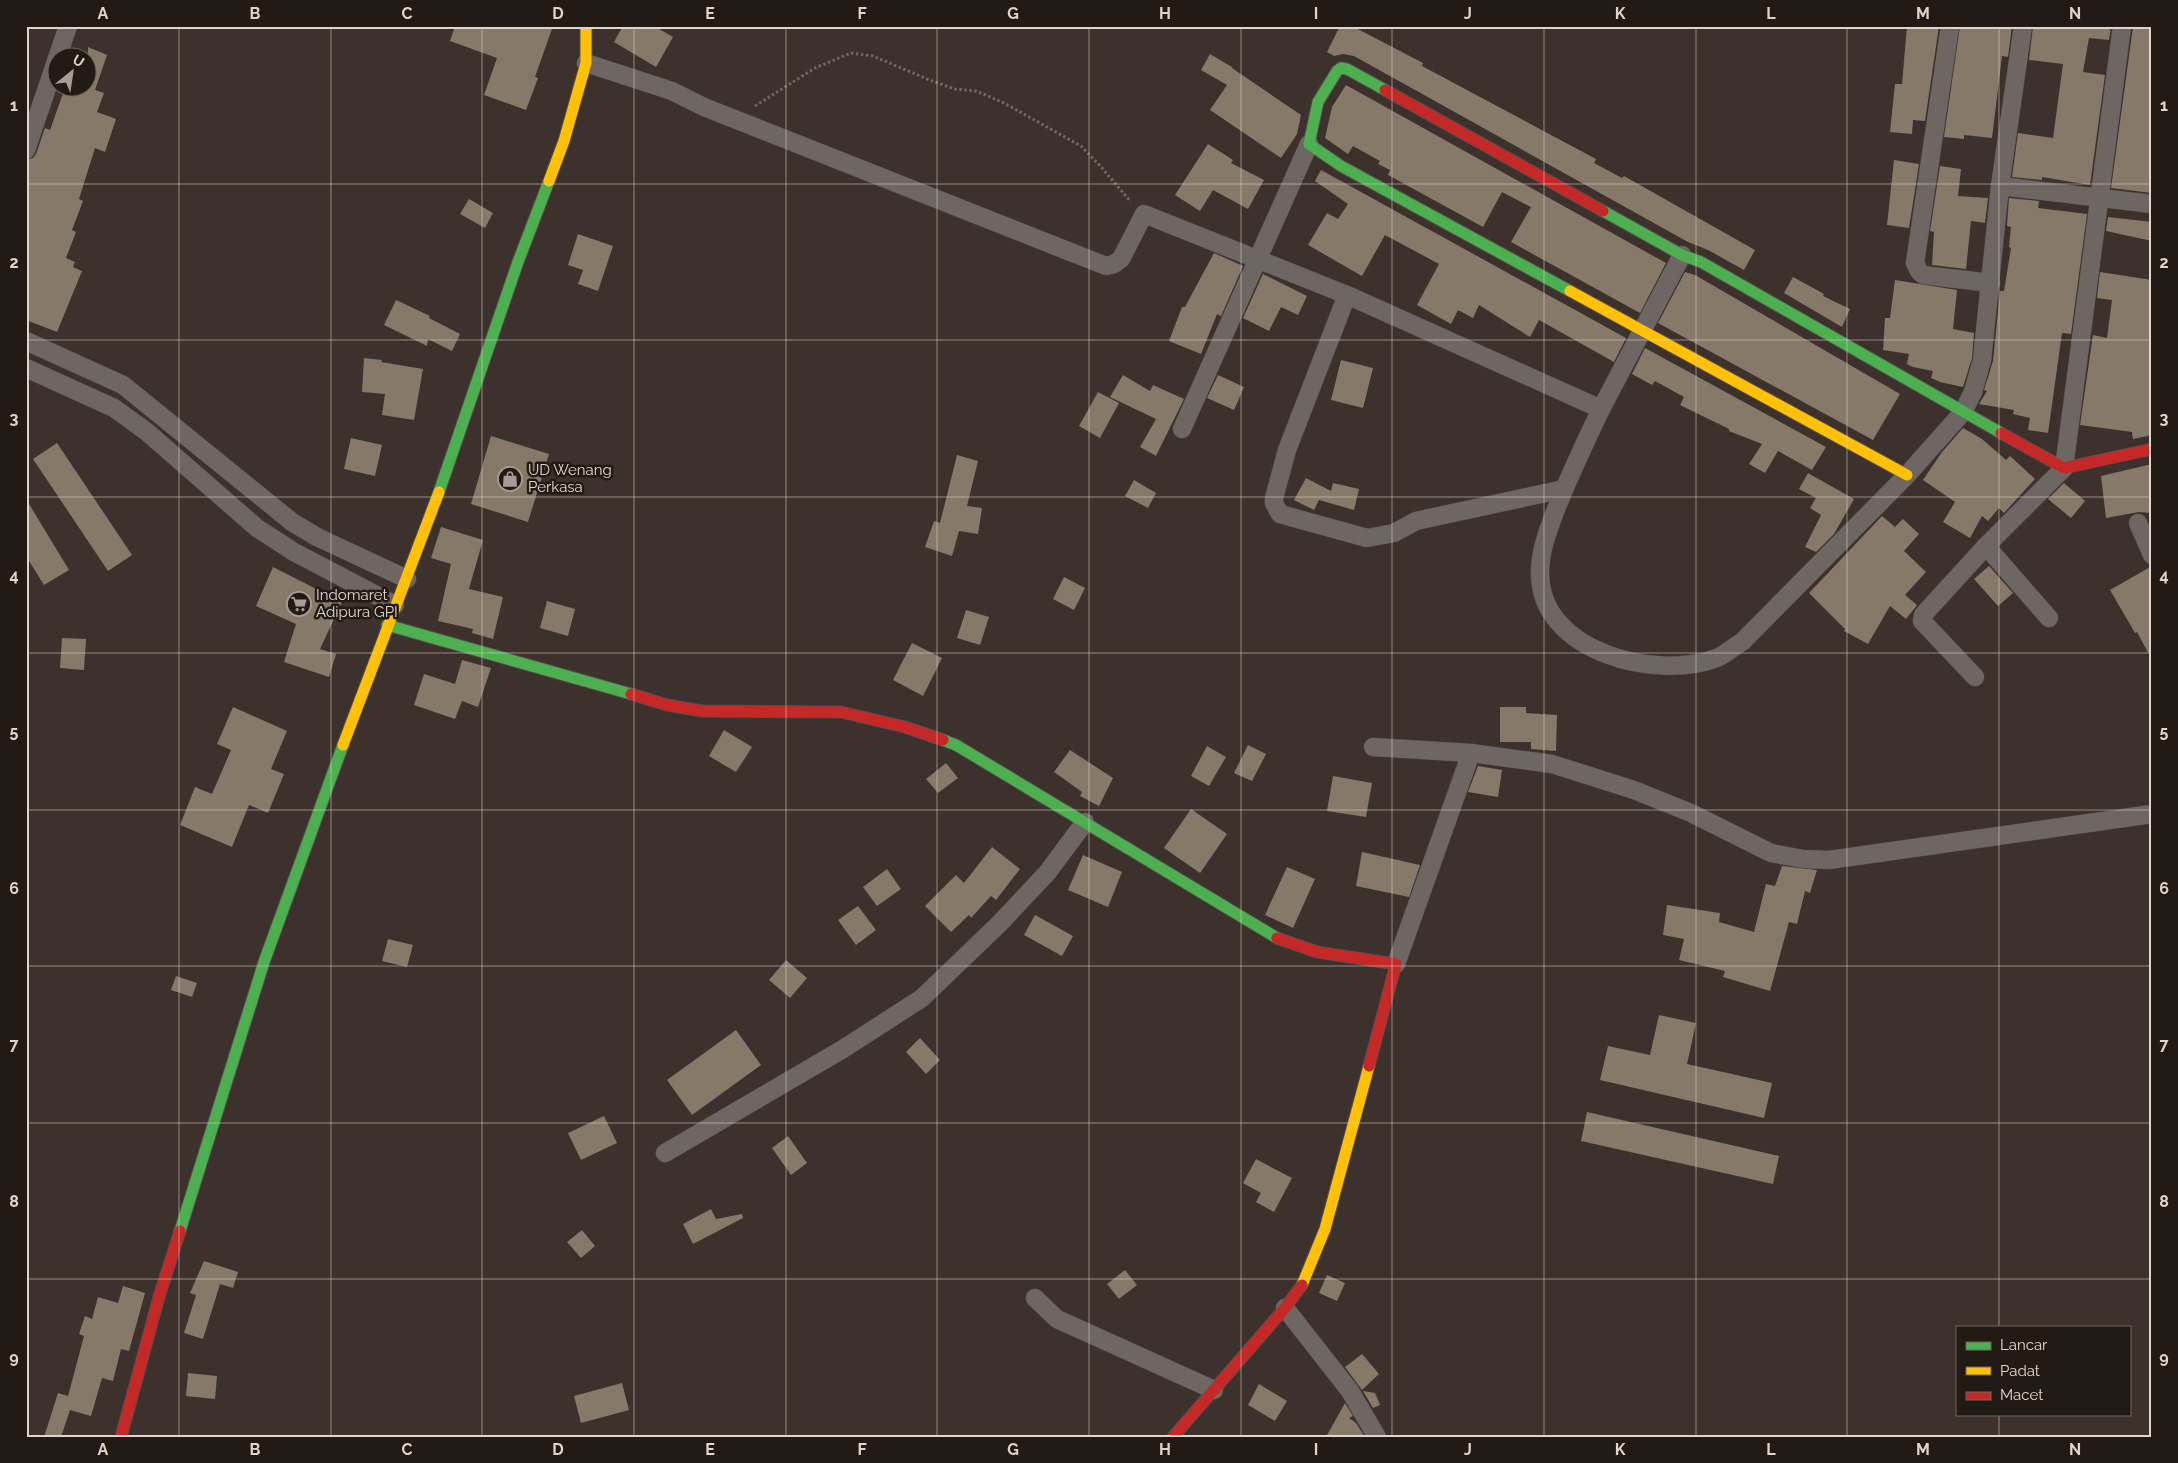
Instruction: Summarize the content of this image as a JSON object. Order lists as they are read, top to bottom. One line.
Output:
{"places":{"shop":["UD Wenang Perkasa"],"supermarket":["Indomaret Adipura GPI"]},"legend":["Lancar","Padat","Macet"],"north":"top right","grid":{"columns":["A","B","C","D","E","F","G","H","I","J","K","L","M","N"],"rows":["1","2","3","4","5","6","7","8","9"]}}
